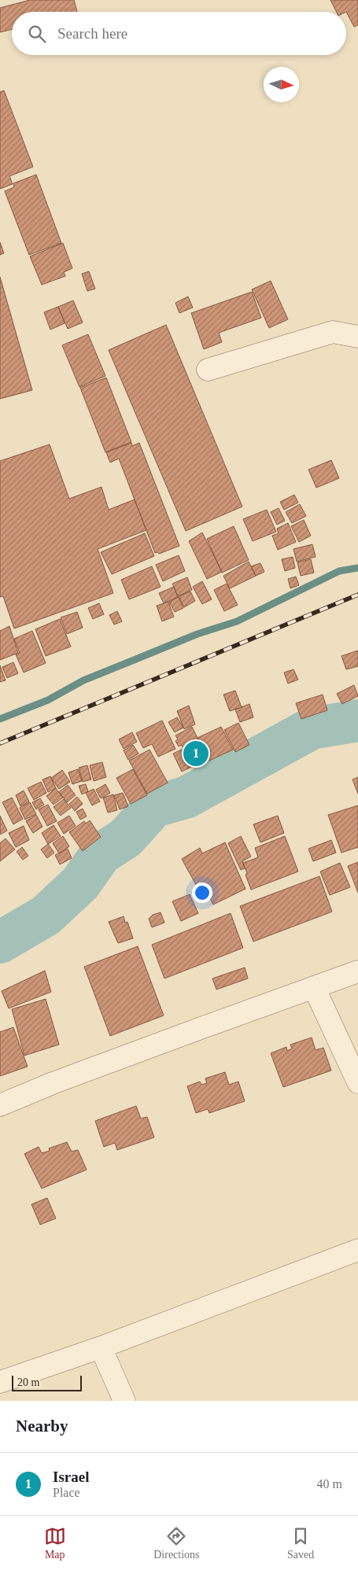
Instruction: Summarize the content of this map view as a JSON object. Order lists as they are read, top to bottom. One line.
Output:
{"scale_bar":"20 m","north":"right","page":{"search":"Search here","pins":"1","scale":"20 m","heading":"Nearby","list":[{"mark":"1","name":"Israel","note":"Place","value":"40 m"}],"nav":["Map","Directions","Saved"]}}
